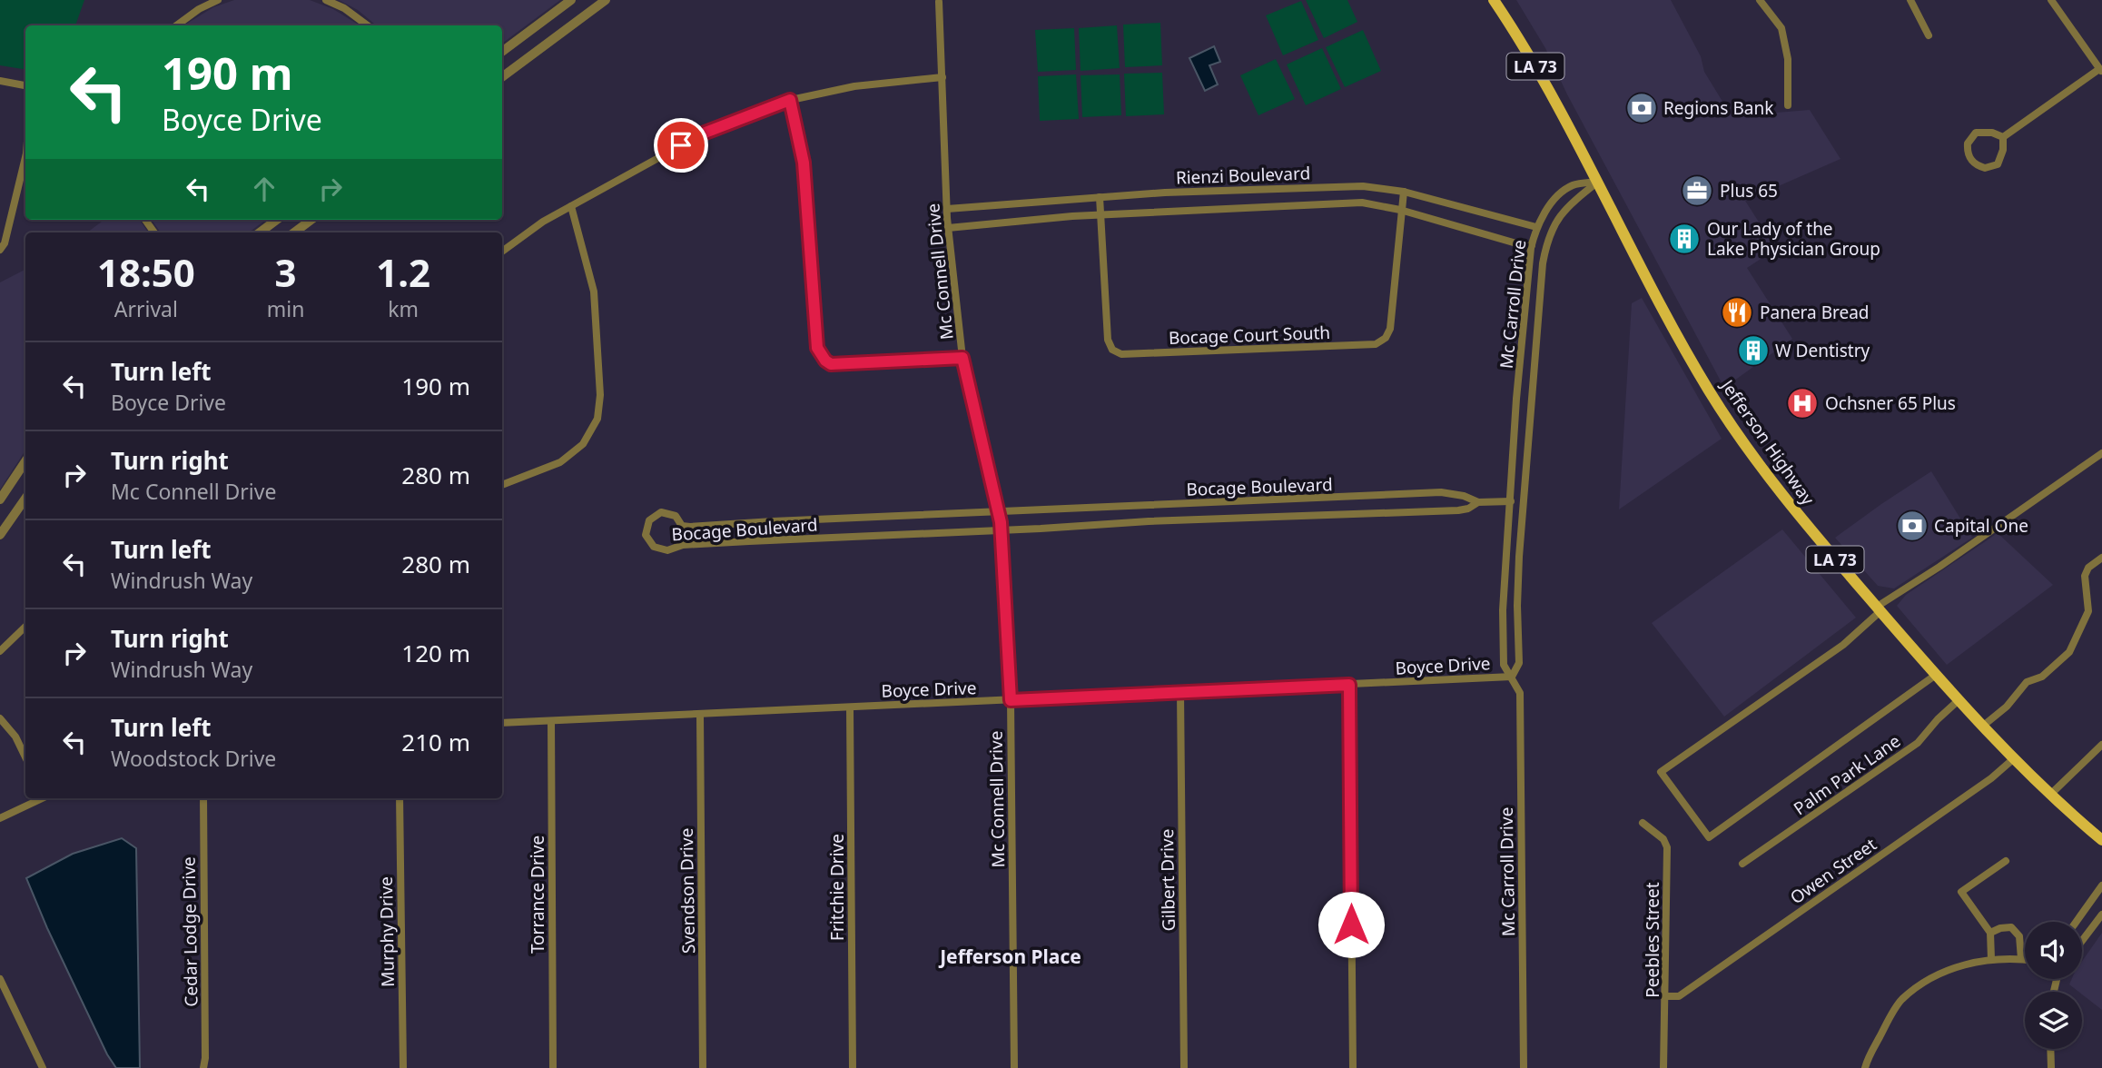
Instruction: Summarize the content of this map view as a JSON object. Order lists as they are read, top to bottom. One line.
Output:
{"streets":{"main road":["LA 73","Jefferson Highway"],"street":["Rienzi Boulevard","Mc Connell Drive","Mc Carroll Drive","Bocage Court South","Bocage Boulevard","Boyce Drive","Palm Park Lane","Owen Street","Gilbert Drive","Fritchie Drive","Svendson Drive","Torrance Drive","Cedar Lodge Drive","Murphy Drive","Peebles Street"]},"crossings":[["Rienzi Boulevard","Mc Connell Drive"],["Rienzi Boulevard","Mc Carroll Drive"],["Rienzi Boulevard","Bocage Court South"],["Mc Connell Drive","Bocage Boulevard"],["Mc Connell Drive","Boyce Drive"],["Mc Carroll Drive","Jefferson Highway"],["Mc Carroll Drive","Bocage Boulevard"],["Mc Carroll Drive","Boyce Drive"],["Jefferson Highway","Palm Park Lane"],["Jefferson Highway","Owen Street"],["Boyce Drive","Gilbert Drive"],["Boyce Drive","Fritchie Drive"],["Boyce Drive","Svendson Drive"],["Boyce Drive","Torrance Drive"],["Owen Street","Peebles Street"]],"districts":["Jefferson Place"],"places":{"bank":["Regions Bank","Capital One"],"office":["Plus 65"],"building":["Our Lady of the Lake Physician Group","W Dentistry"],"restaurant":["Panera Bread"],"hospital":["Ochsner 65 Plus"]},"page":{"turn":["190 m","Boyce Drive"],"eta":["18:50","Arrival","3","min","1.2","km"],"list":[{"name":"Turn left","note":"Boyce Drive","value":"190 m"},{"name":"Turn right","note":"Mc Connell Drive","value":"280 m"},{"name":"Turn left","note":"Windrush Way","value":"280 m"},{"name":"Turn right","note":"Windrush Way","value":"120 m"},{"name":"Turn left","note":"Woodstock Drive","value":"210 m"}]}}
